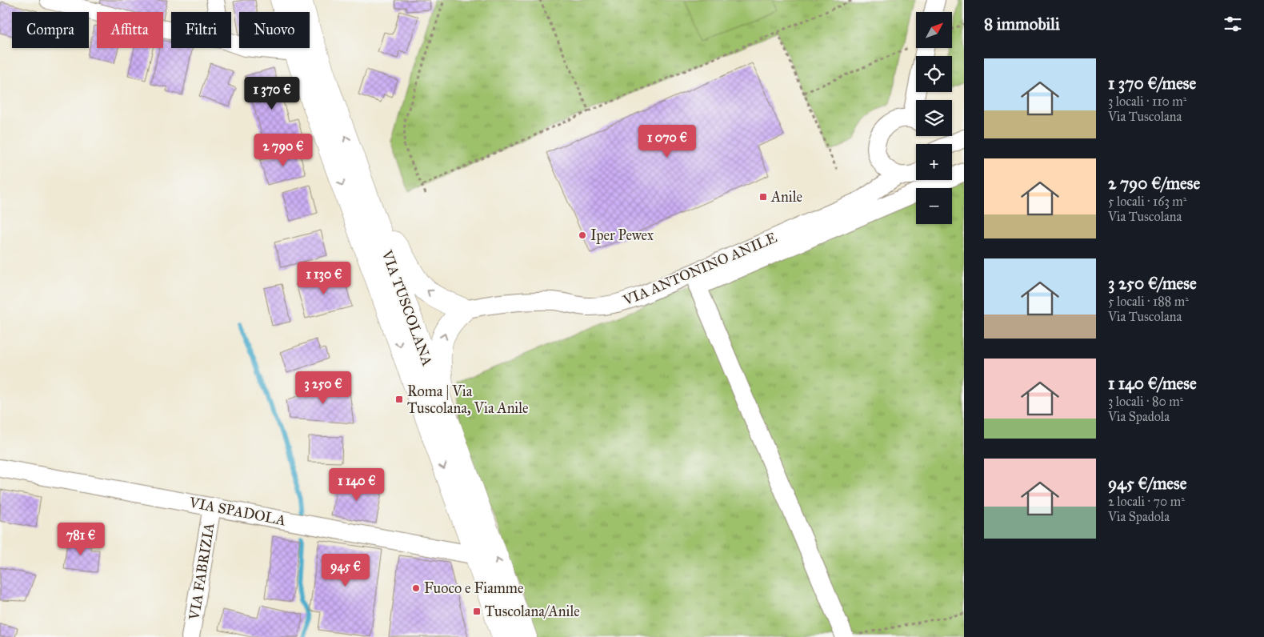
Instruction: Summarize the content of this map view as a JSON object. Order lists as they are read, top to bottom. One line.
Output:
{"streets":{"main road":["VIA TUSCOLANA"],"street":["VIA ANTONINO ANILE","VIA SPADOLA","VIA FABRIZIA"]},"crossings":[["VIA TUSCOLANA","VIA SPADOLA"],["VIA SPADOLA","VIA FABRIZIA"]],"places":{"transit":["Anile","Roma | Via Tuscolana, Via Anile","Tuscolana/Anile"],"other":["Iper Pewex","Fuoco e Fiamme"]},"north":"top right","page":{"heading":"8 immobili","map_buttons":["+","−"],"chip":["Compra","Affitta","Filtri","Nuovo"],"list":[{"name":"1 370 €/mese","note":"3 locali · 110 m² · Via Tuscolana"},{"name":"2 790 €/mese","note":"5 locali · 163 m² · Via Tuscolana"},{"name":"3 250 €/mese","note":"5 locali · 188 m² · Via Tuscolana"},{"name":"1 140 €/mese","note":"3 locali · 80 m² · Via Spadola"},{"name":"945 €/mese","note":"2 locali · 70 m² · Via Spadola"}],"price":["1 370 €","1 070 €","2 790 €","1 130 €","3 250 €","1 140 €","781 €","945 €"]}}
